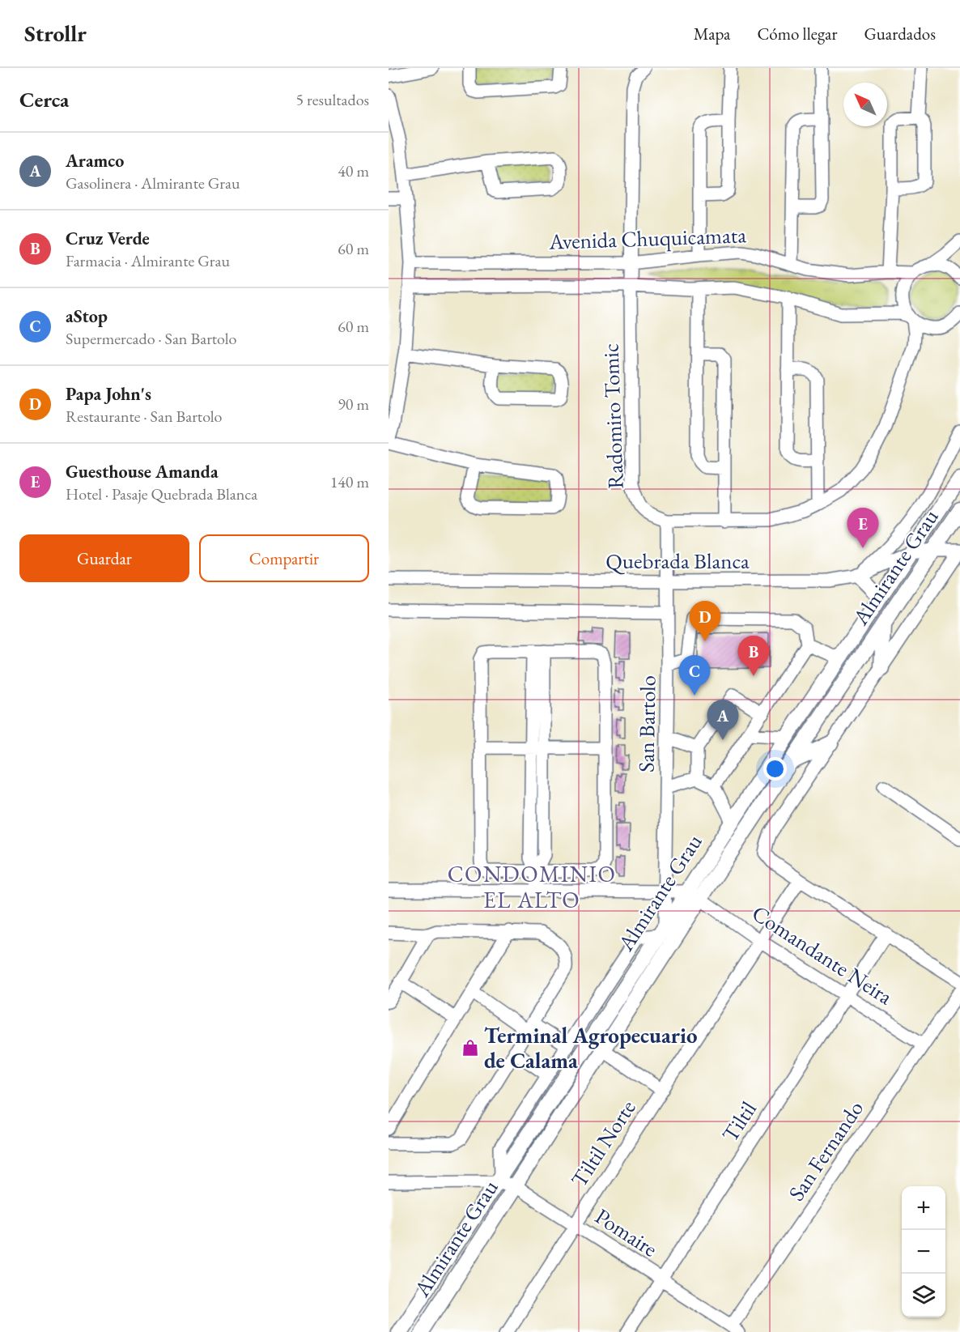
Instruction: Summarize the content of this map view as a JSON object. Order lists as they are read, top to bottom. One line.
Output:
{"streets":{"main road":["Almirante Grau"],"street":["Avenida Chuquicamata","Radomiro Tomic","Quebrada Blanca","San Bartolo","Comandante Neira","Tiltil","Tiltil Norte","San Fernando","Pomaire"]},"crossings":[["Avenida Chuquicamata","Radomiro Tomic"],["Radomiro Tomic","San Bartolo"],["Quebrada Blanca","Almirante Grau"],["Quebrada Blanca","San Bartolo"],["Almirante Grau","San Bartolo"],["Almirante Grau","Comandante Neira"],["Almirante Grau","Tiltil Norte"],["Almirante Grau","Pomaire"],["Comandante Neira","Tiltil"],["Comandante Neira","Tiltil Norte"],["Comandante Neira","San Fernando"],["Tiltil","Pomaire"],["Tiltil Norte","Pomaire"],["San Fernando","Pomaire"]],"districts":["CONDOMINIO EL ALTO"],"places":{"shop":["Terminal Agropecuario de Calama"]},"north":"top left","page":{"header":"Strollr","nav":["Mapa","Cómo llegar","Guardados"],"heading":["Cerca","5 resultados"],"list":[{"mark":"A","name":"Aramco","note":"Gasolinera · Almirante Grau","value":"40 m"},{"mark":"B","name":"Cruz Verde","note":"Farmacia · Almirante Grau","value":"60 m"},{"mark":"C","name":"aStop","note":"Supermercado · San Bartolo","value":"60 m"},{"mark":"D","name":"Papa John's","note":"Restaurante · San Bartolo","value":"90 m"},{"mark":"E","name":"Guesthouse Amanda","note":"Hotel · Pasaje Quebrada Blanca","value":"140 m"}],"pins":["E","D","B","C","A"],"buttons":["Guardar","Compartir"],"map_buttons":["+","−"]}}
